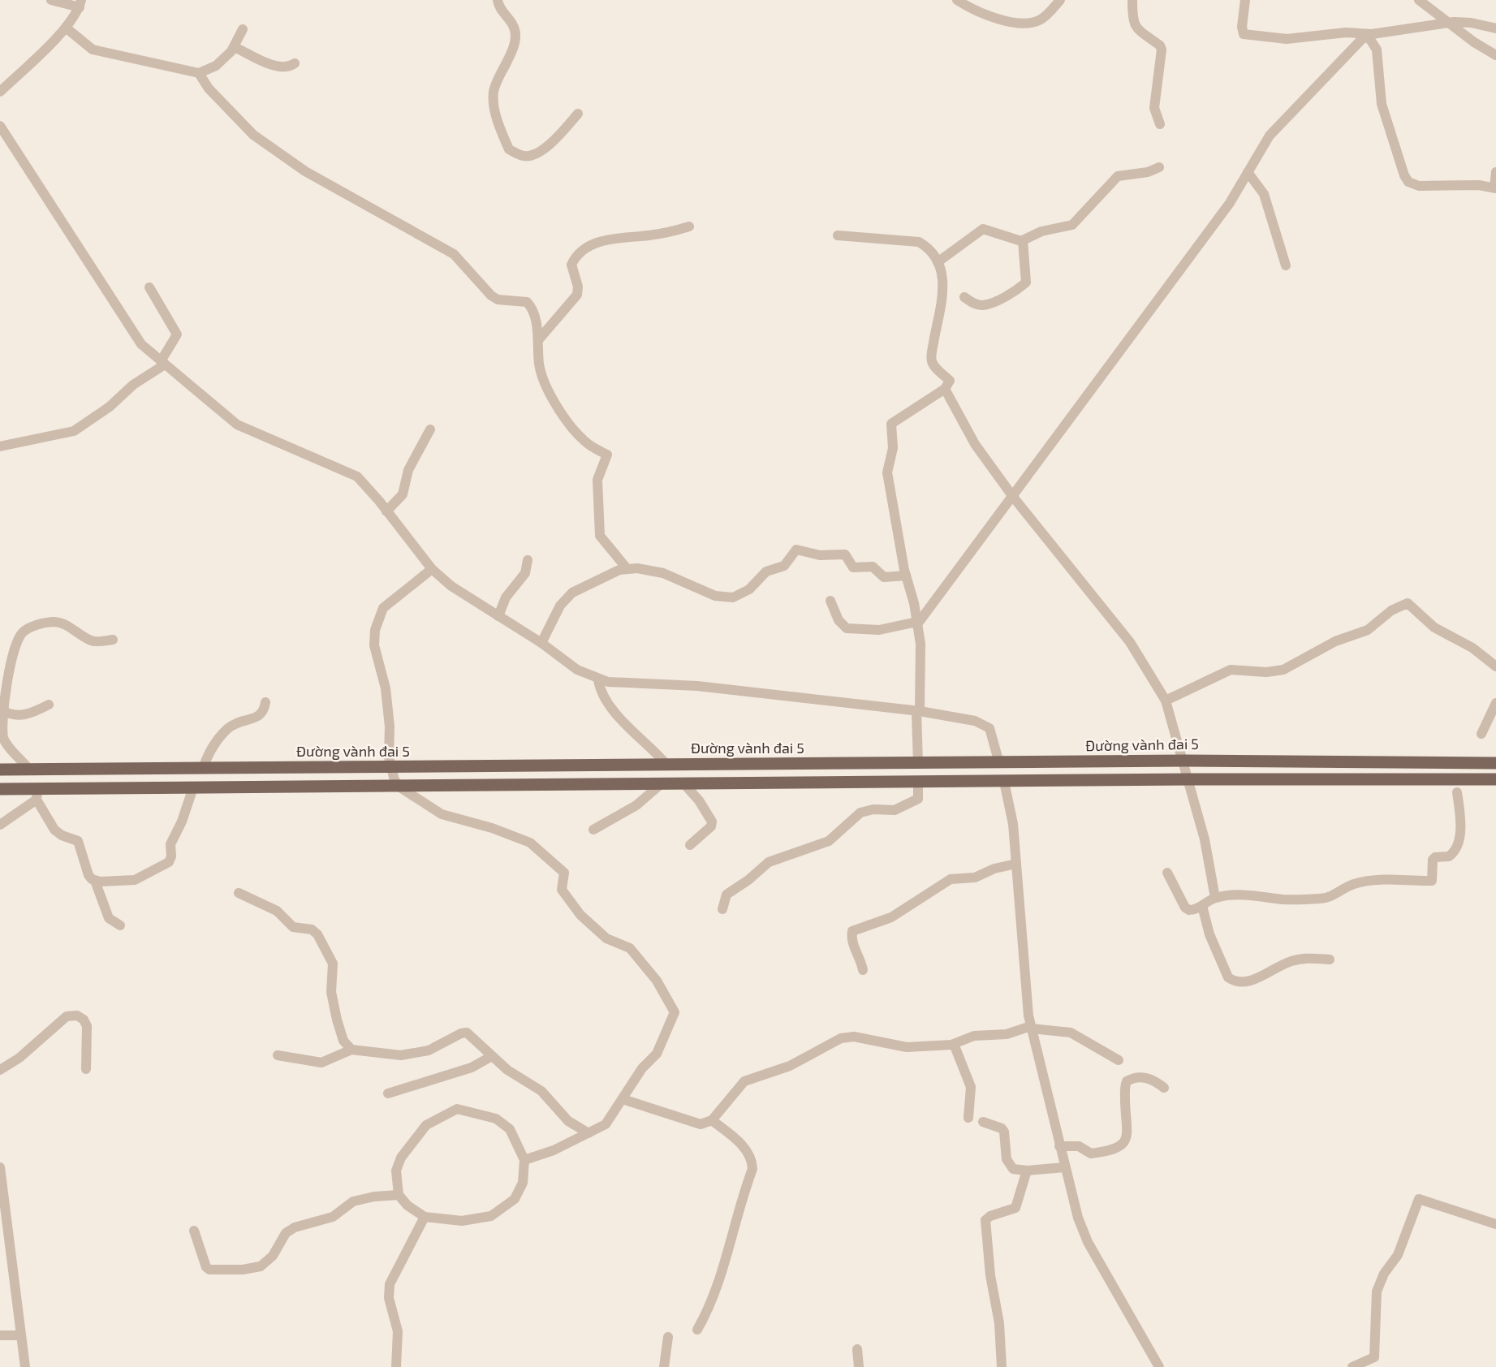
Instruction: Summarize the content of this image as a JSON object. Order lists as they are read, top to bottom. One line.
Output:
{"streets":{"main road":["Đường vành đai 5"]}}
